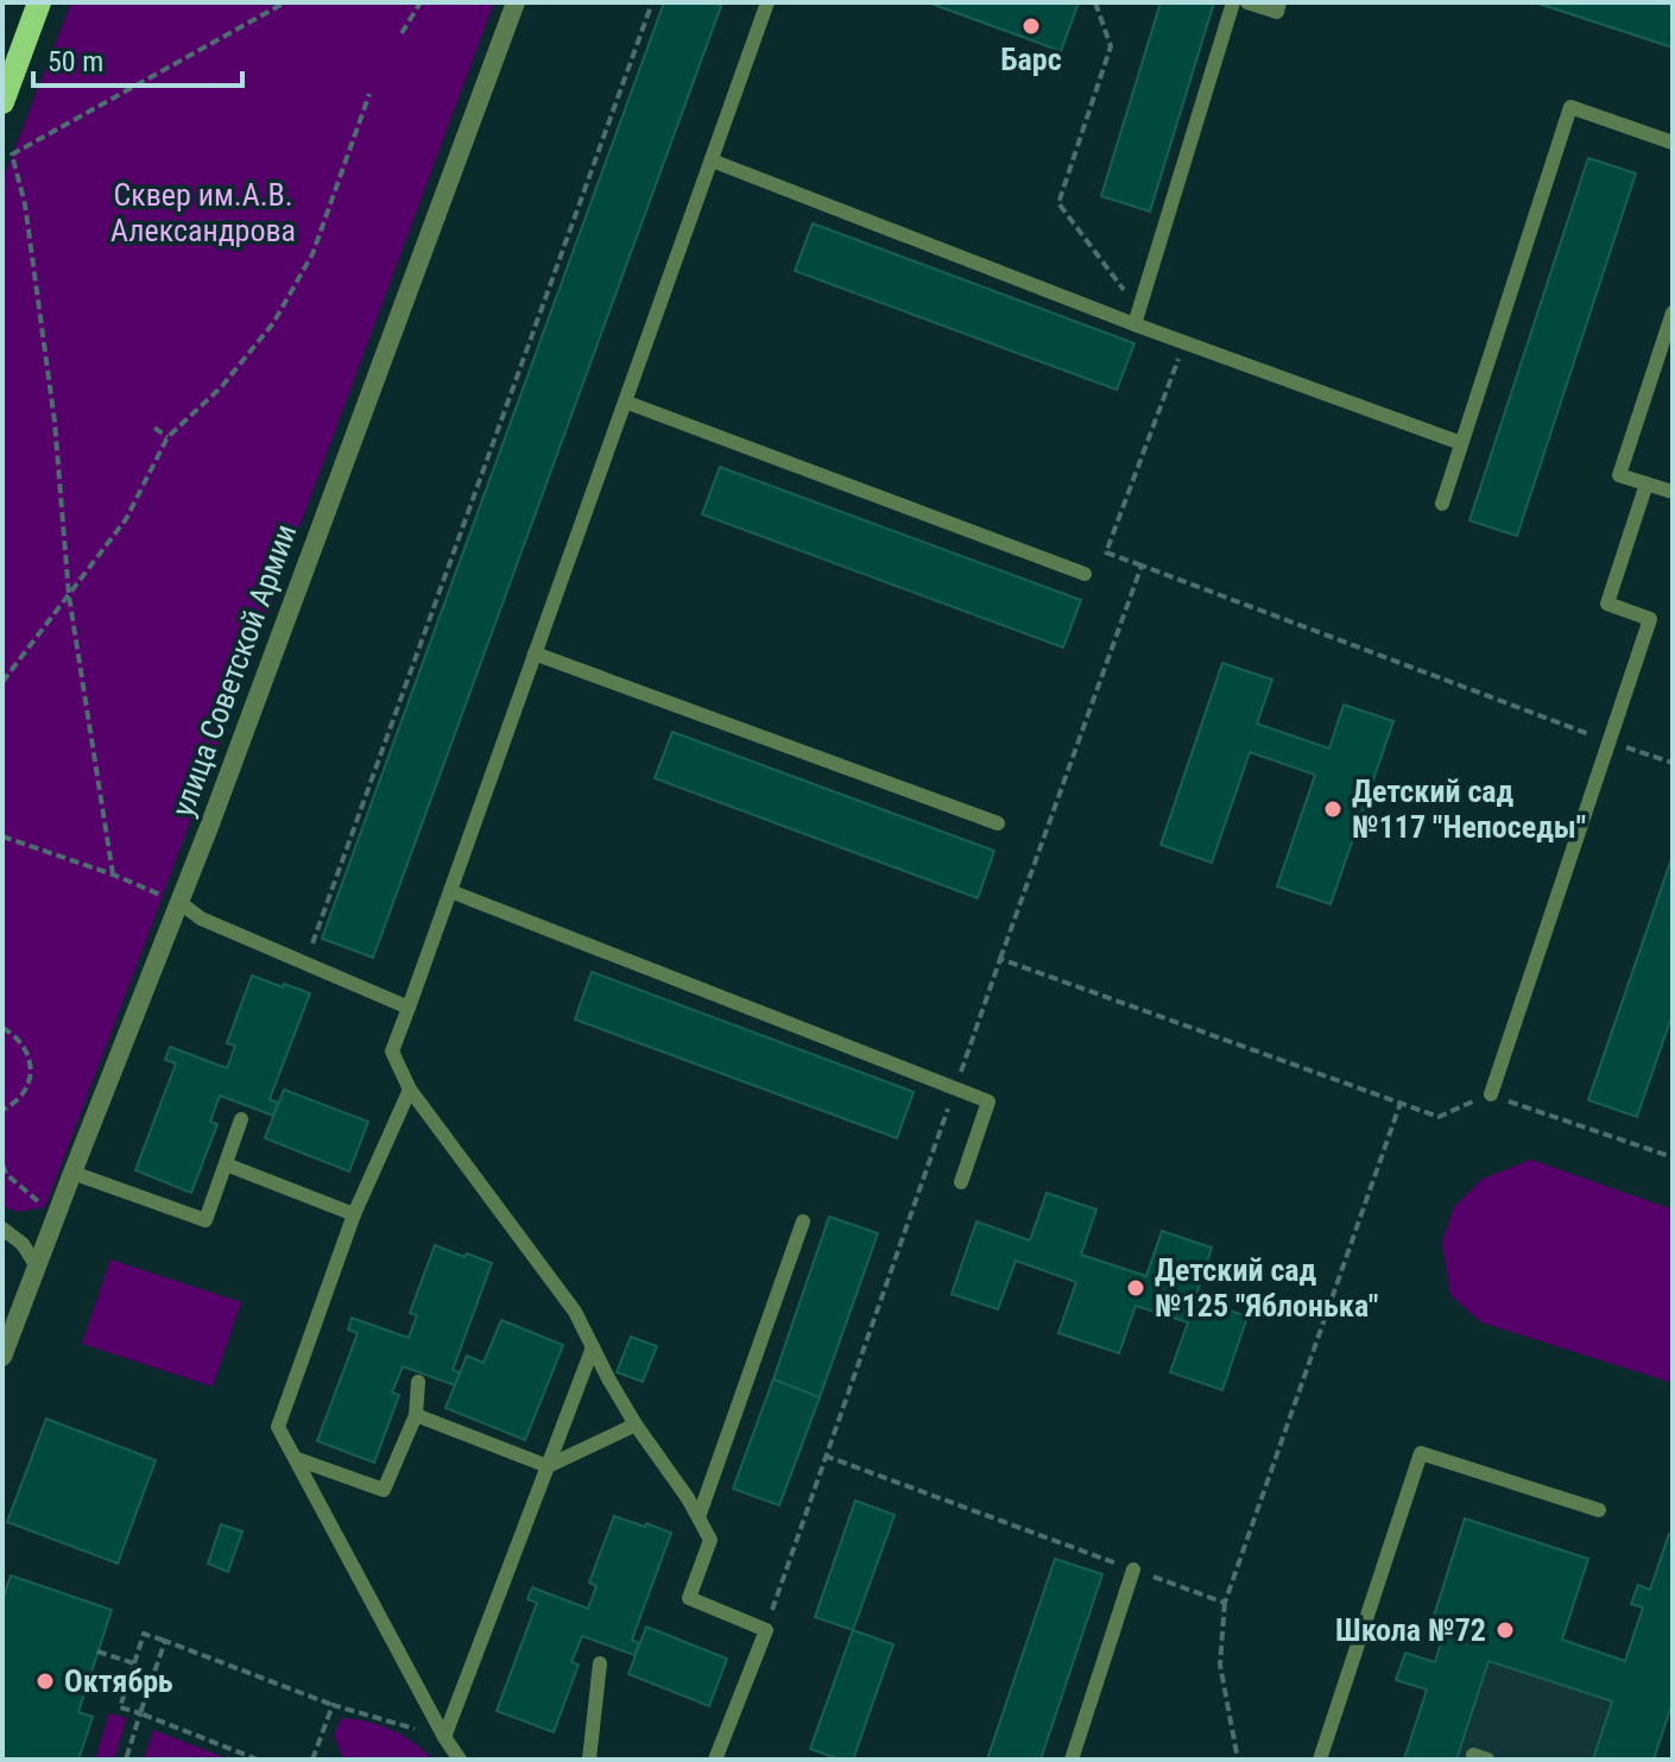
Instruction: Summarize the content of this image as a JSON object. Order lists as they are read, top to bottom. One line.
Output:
{"streets":{"street":["улица Советской Армии"]},"parks":["Сквер им.А.В. Александрова"],"places":["Барс","Детский сад №117 \"Непоседы\"","Детский сад №125 \"Яблонька\"","Школа №72","Октябрь"],"scale_bar":"50 m"}
